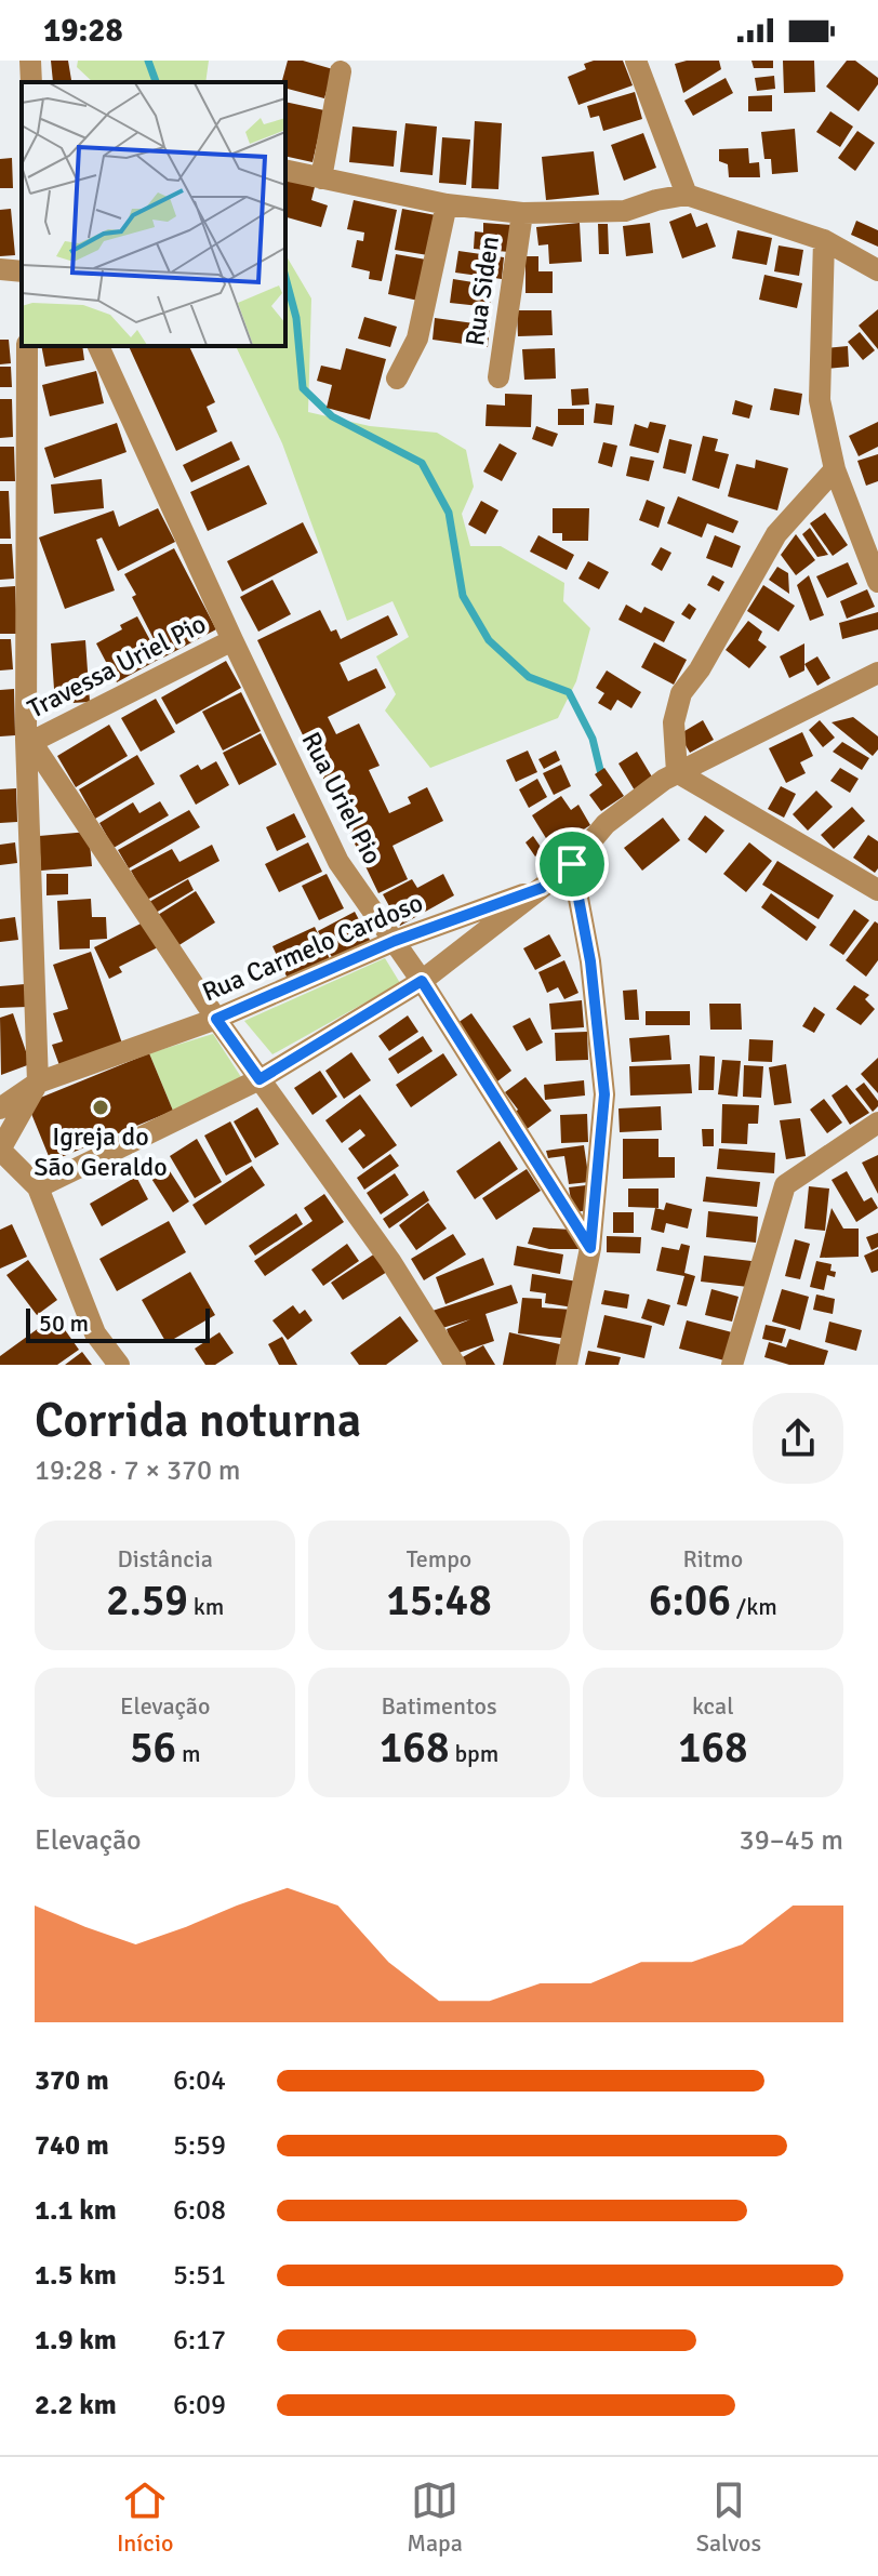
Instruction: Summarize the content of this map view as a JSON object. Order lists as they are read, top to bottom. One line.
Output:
{"streets":{"street":["Rua Siden","Travessa Uriel Pio","Rua Uriel Pio","Rua Carmelo Cardoso"]},"crossings":[["Travessa Uriel Pio","Rua Uriel Pio"],["Rua Uriel Pio","Rua Carmelo Cardoso"]],"places":["Igreja do São Geraldo"],"scale_bar":"50 m","page":{"status":"19:28","scale":"50 m","heading":["Corrida noturna","19:28 · 7 × 370 m"],"stats":[["Distância","2.59 km"],["Tempo","15:48"],["Ritmo","6:06 /km"],["Elevação","56 m"],["Batimentos","168 bpm"],["kcal","168"]],"chart":["Elevação","39–45 m"],"list":[{"name":"370 m","note":"6:04"},{"name":"740 m","note":"5:59"},{"name":"1.1 km","note":"6:08"},{"name":"1.5 km","note":"5:51"},{"name":"1.9 km","note":"6:17"},{"name":"2.2 km","note":"6:09"}],"tabs":["Início","Mapa","Salvos"]}}
